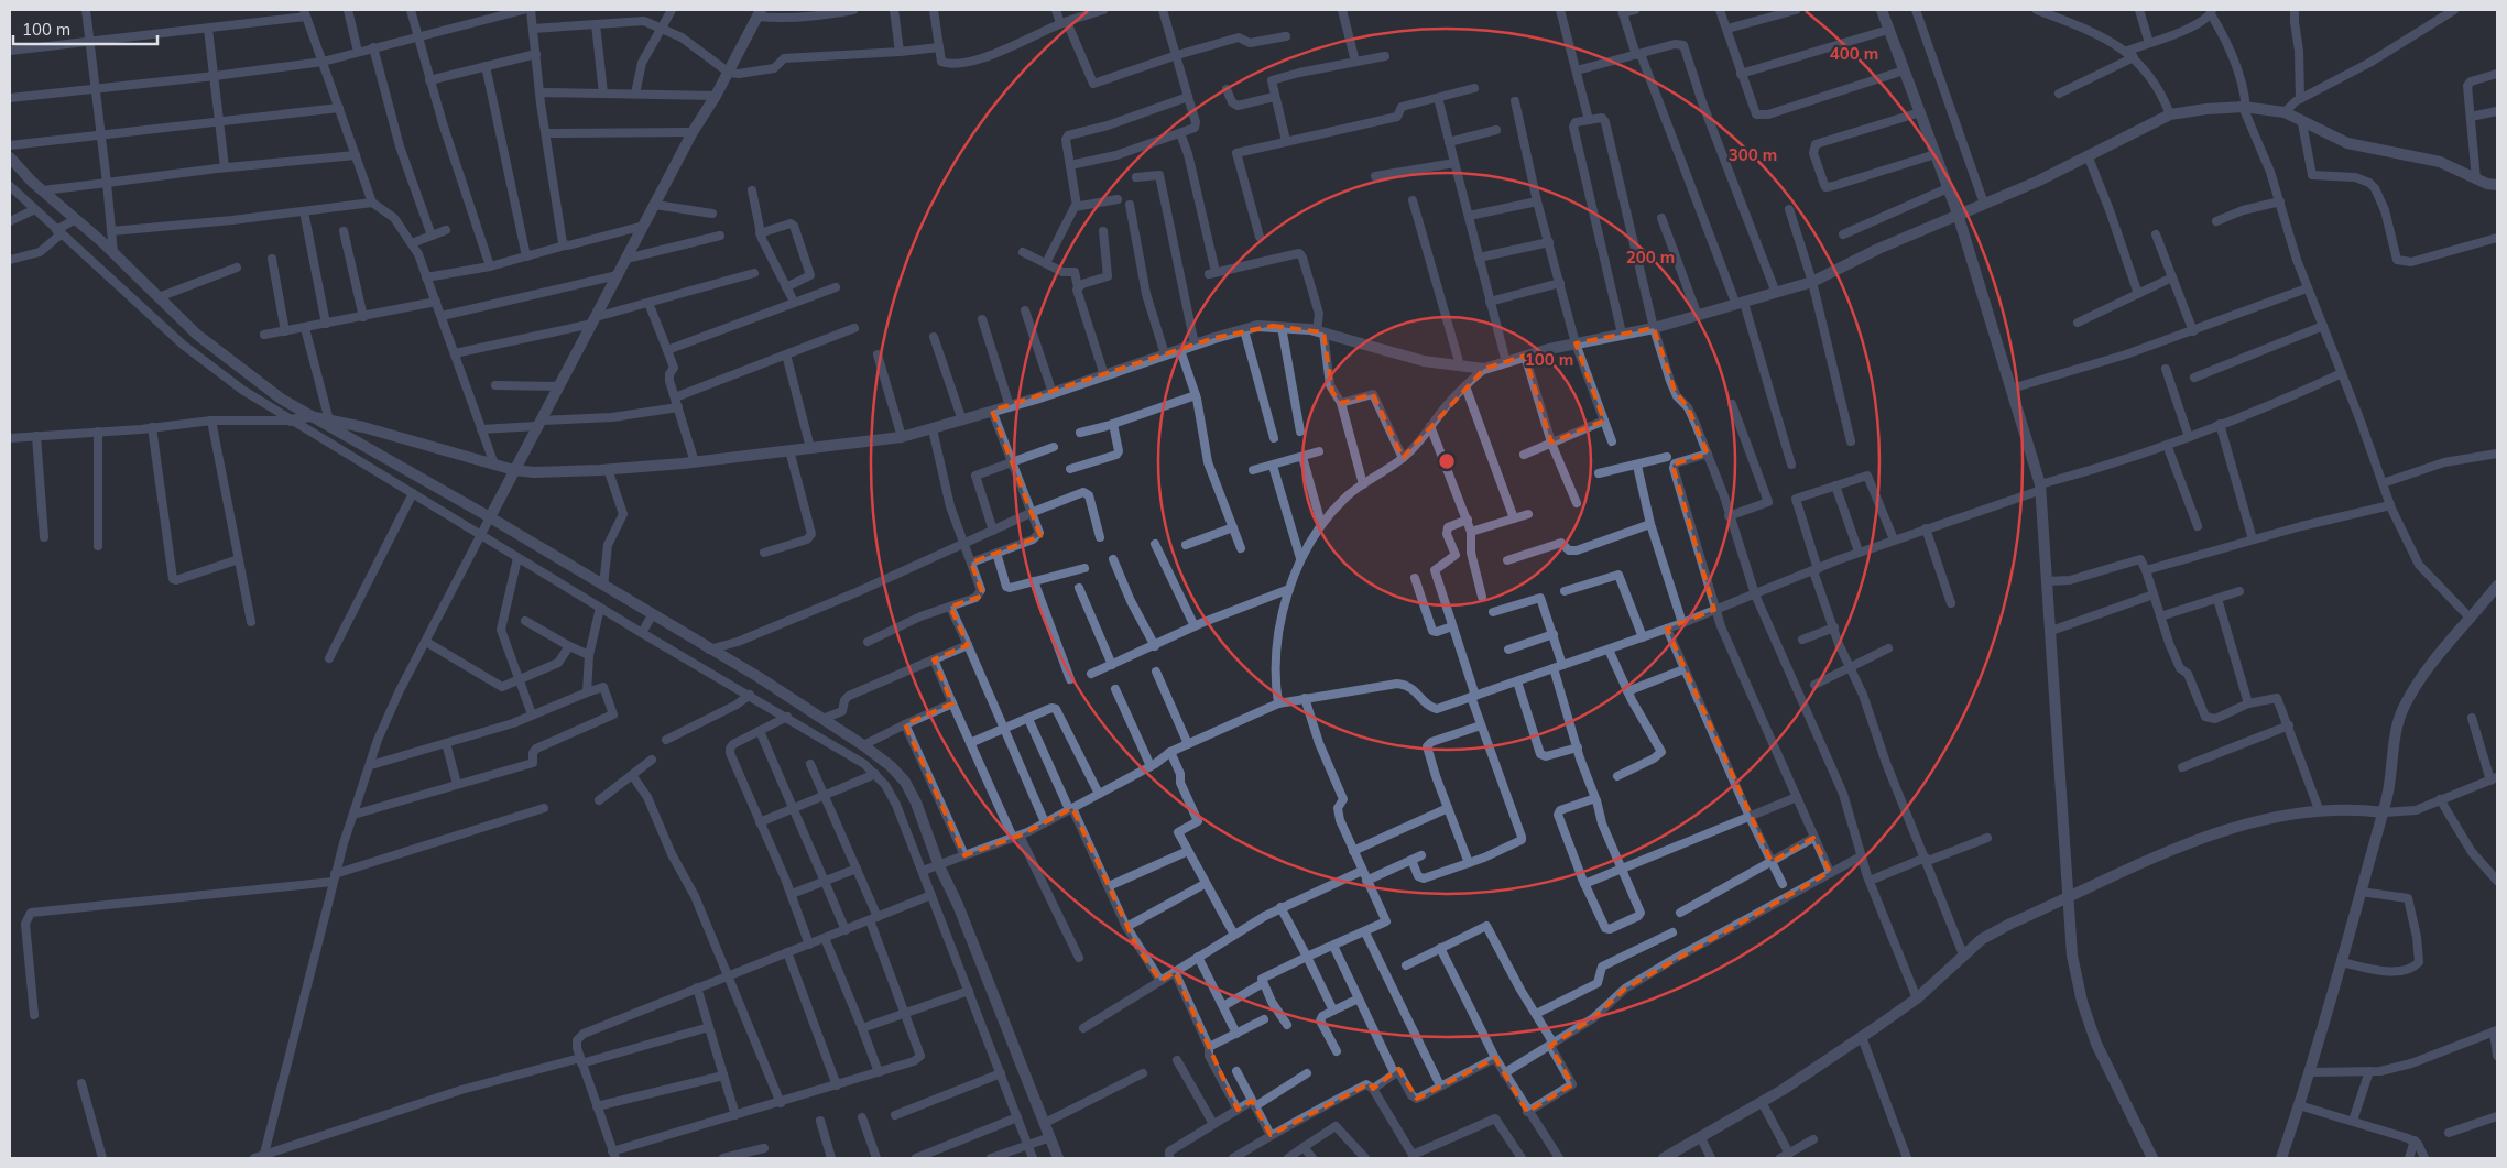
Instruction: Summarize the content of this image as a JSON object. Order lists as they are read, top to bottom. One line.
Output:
{"scale_bar":"100 m","rings":["400 m","300 m","200 m","100 m"]}
